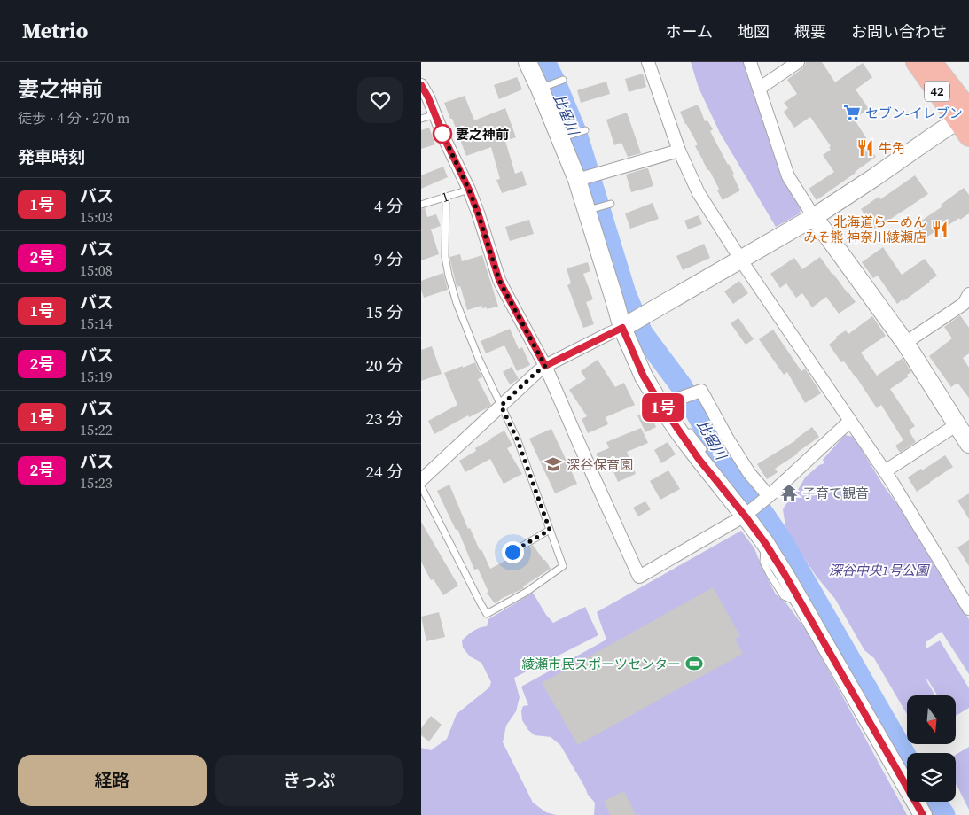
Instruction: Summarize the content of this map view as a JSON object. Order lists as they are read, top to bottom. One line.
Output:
{"streets":{"main road":["42"],"lane":["1"]},"water":["比留川"],"parks":["深谷中央1号公園"],"places":{"supermarket":["セブン-イレブン"],"other":["妻之神前"],"restaurant":["牛角","北海道らーめん みそ熊 神奈川綾瀬店"],"school or university":["深谷保育園"],"temple":["子育て観音"],"sports":["綾瀬市民スポーツセンター"]},"lines":["bus line 1号"],"north":"bottom","page":{"header":"Metrio","nav":["ホーム","地図","概要","お問い合わせ"],"heading":[["妻之神前","徒歩 · 4 分 · 270 m"],"発車時刻"],"on_map":"1号","list":[{"mark":"1号","name":"バス","note":"15:03","value":"4 分"},{"mark":"2号","name":"バス","note":"15:08","value":"9 分"},{"mark":"1号","name":"バス","note":"15:14","value":"15 分"},{"mark":"2号","name":"バス","note":"15:19","value":"20 分"},{"mark":"1号","name":"バス","note":"15:22","value":"23 分"},{"mark":"2号","name":"バス","note":"15:23","value":"24 分"}],"buttons":["経路","きっぷ"]}}
